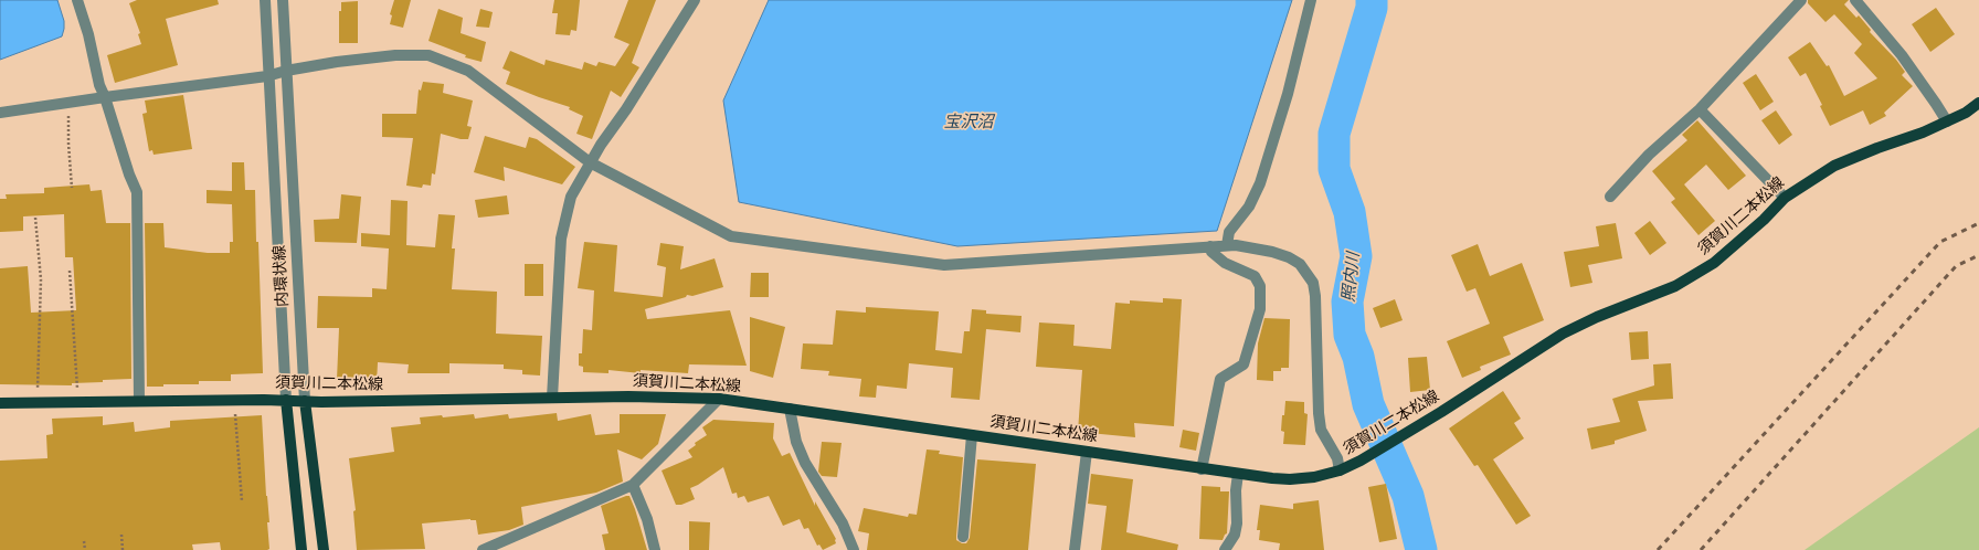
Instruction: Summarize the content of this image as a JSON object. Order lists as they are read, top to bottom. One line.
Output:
{"streets":{"main road":["須賀川二本松線","内環状線"]},"crossings":[["須賀川二本松線","内環状線"]],"water":["宝沢沼","照内川"]}
